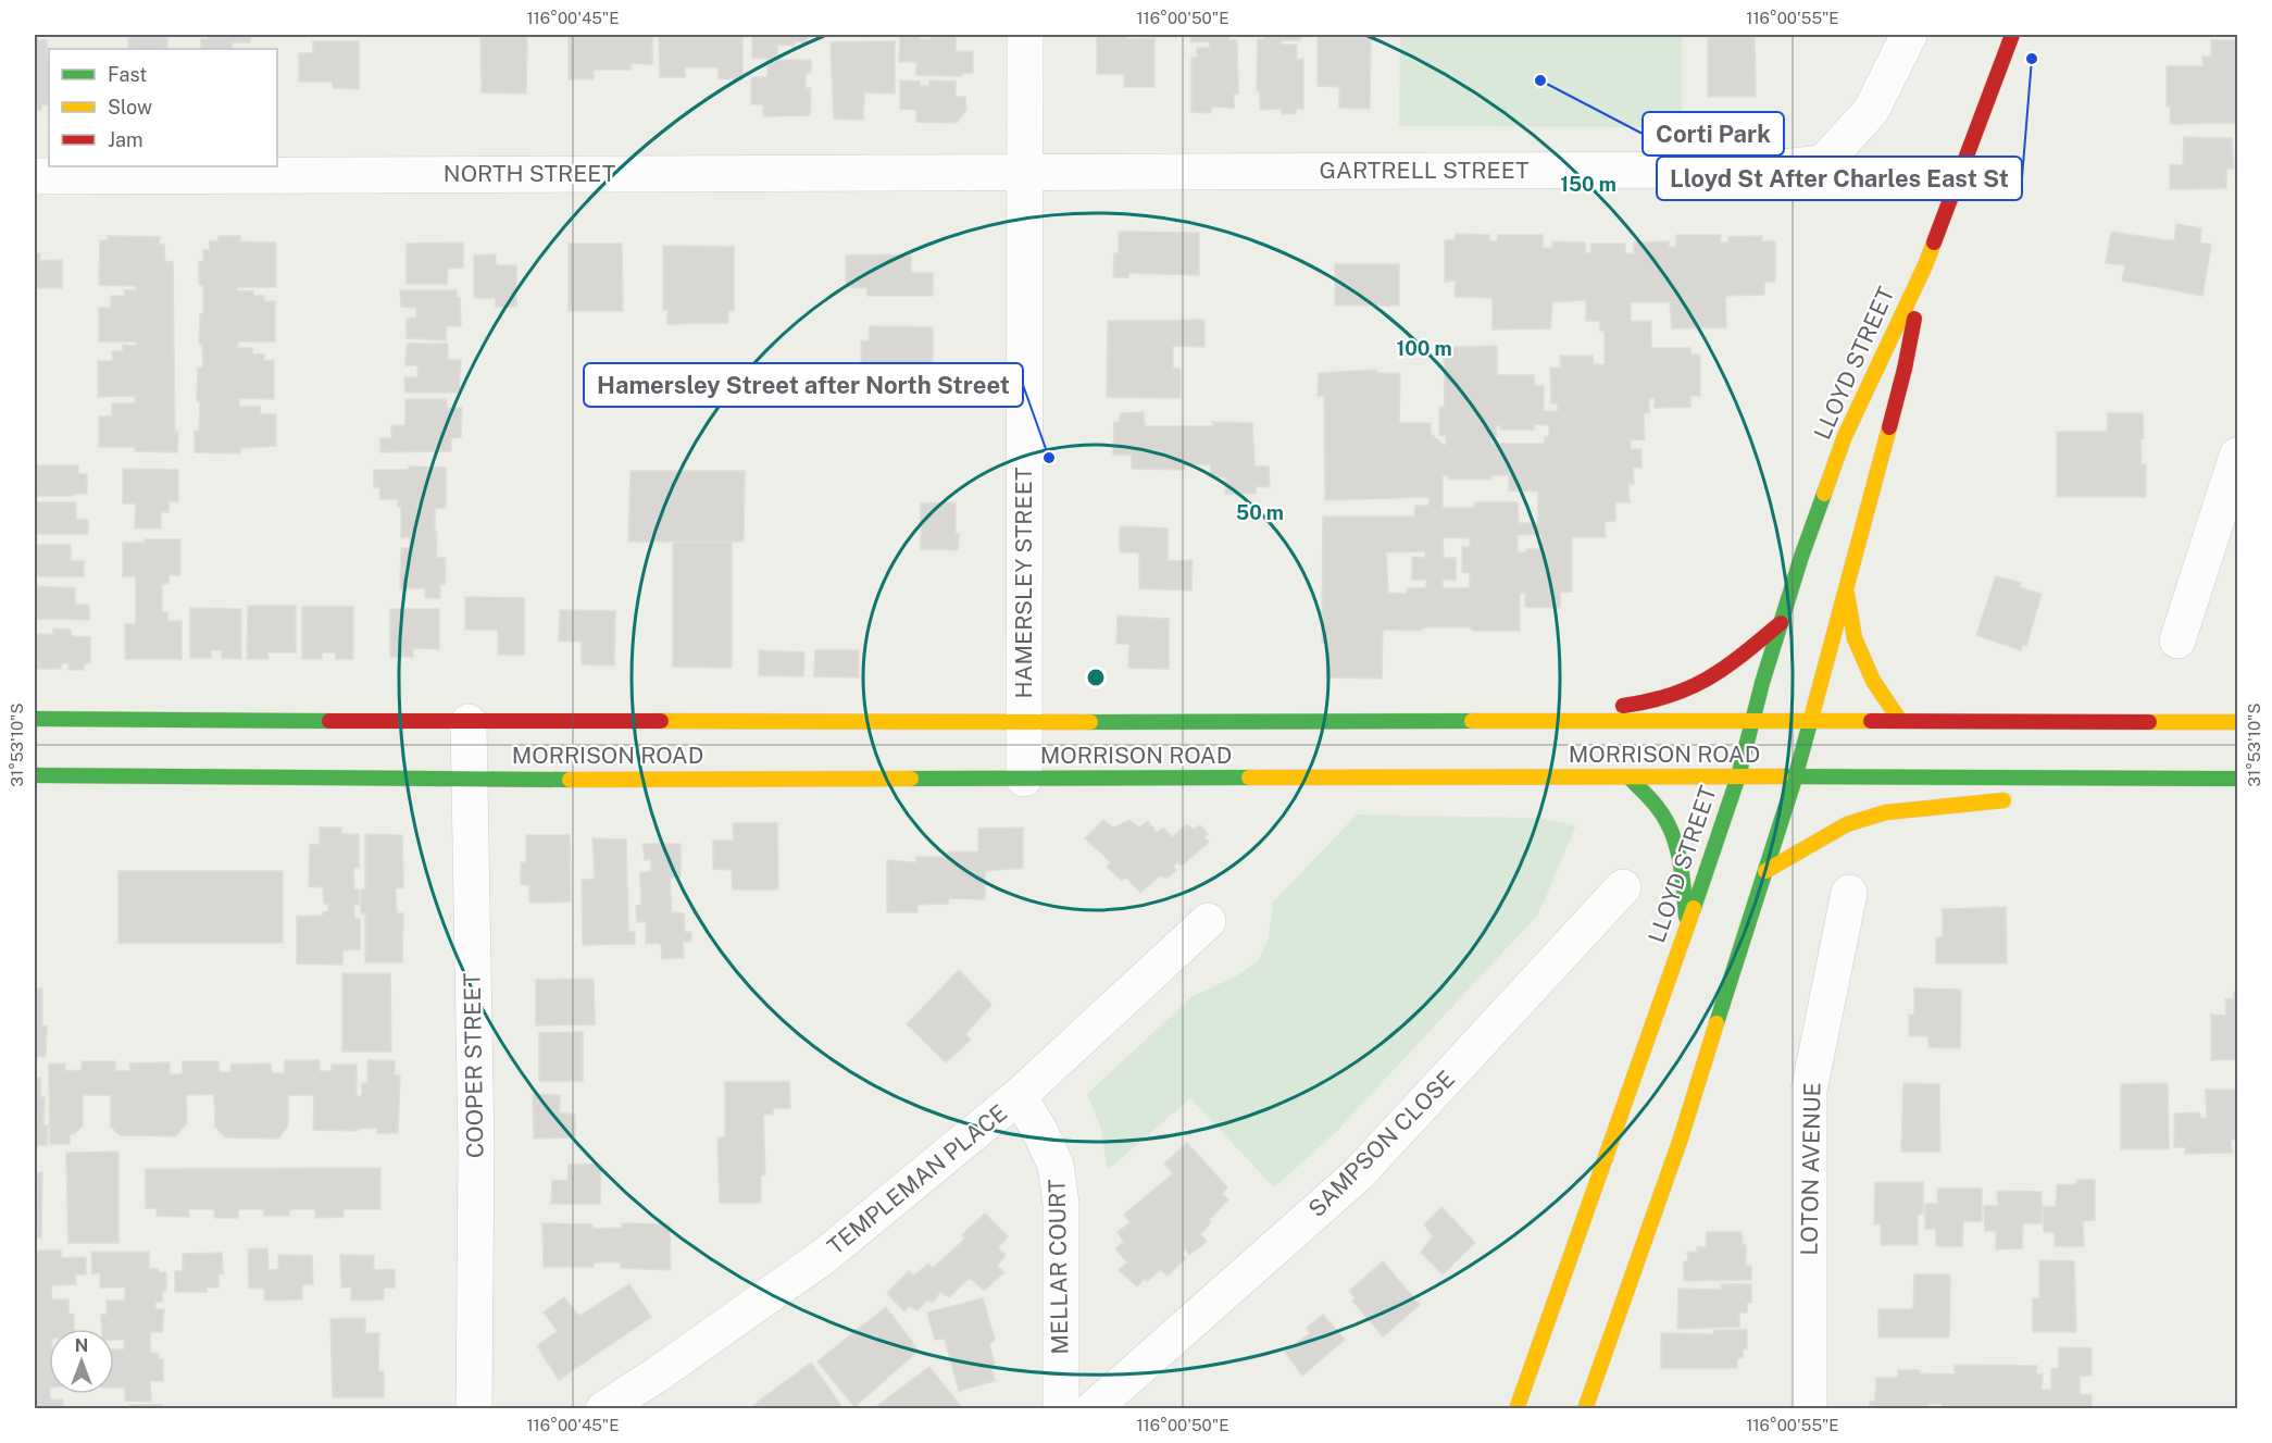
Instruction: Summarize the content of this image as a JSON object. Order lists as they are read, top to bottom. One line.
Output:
{"streets":{"main road":["LLOYD STREET","MORRISON ROAD"],"street":["GARTRELL STREET","NORTH STREET","HAMERSLEY STREET","COOPER STREET","SAMPSON CLOSE","LOTON AVENUE","TEMPLEMAN PLACE","MELLAR COURT"]},"crossings":[["GARTRELL STREET","NORTH STREET"],["GARTRELL STREET","HAMERSLEY STREET"],["NORTH STREET","HAMERSLEY STREET"],["LLOYD STREET","MORRISON ROAD"],["HAMERSLEY STREET","MORRISON ROAD"],["MORRISON ROAD","COOPER STREET"],["TEMPLEMAN PLACE","MELLAR COURT"]],"places":["Lloyd St After Charles East St","Corti Park","Hamersley Street after North Street"],"legend":["Fast","Slow","Jam"],"north":"top","coordinates":["116°00'45\"E","116°00'50\"E","116°00'55\"E","31°53'10\"S"],"rings":["150 m","100 m","50 m"]}
